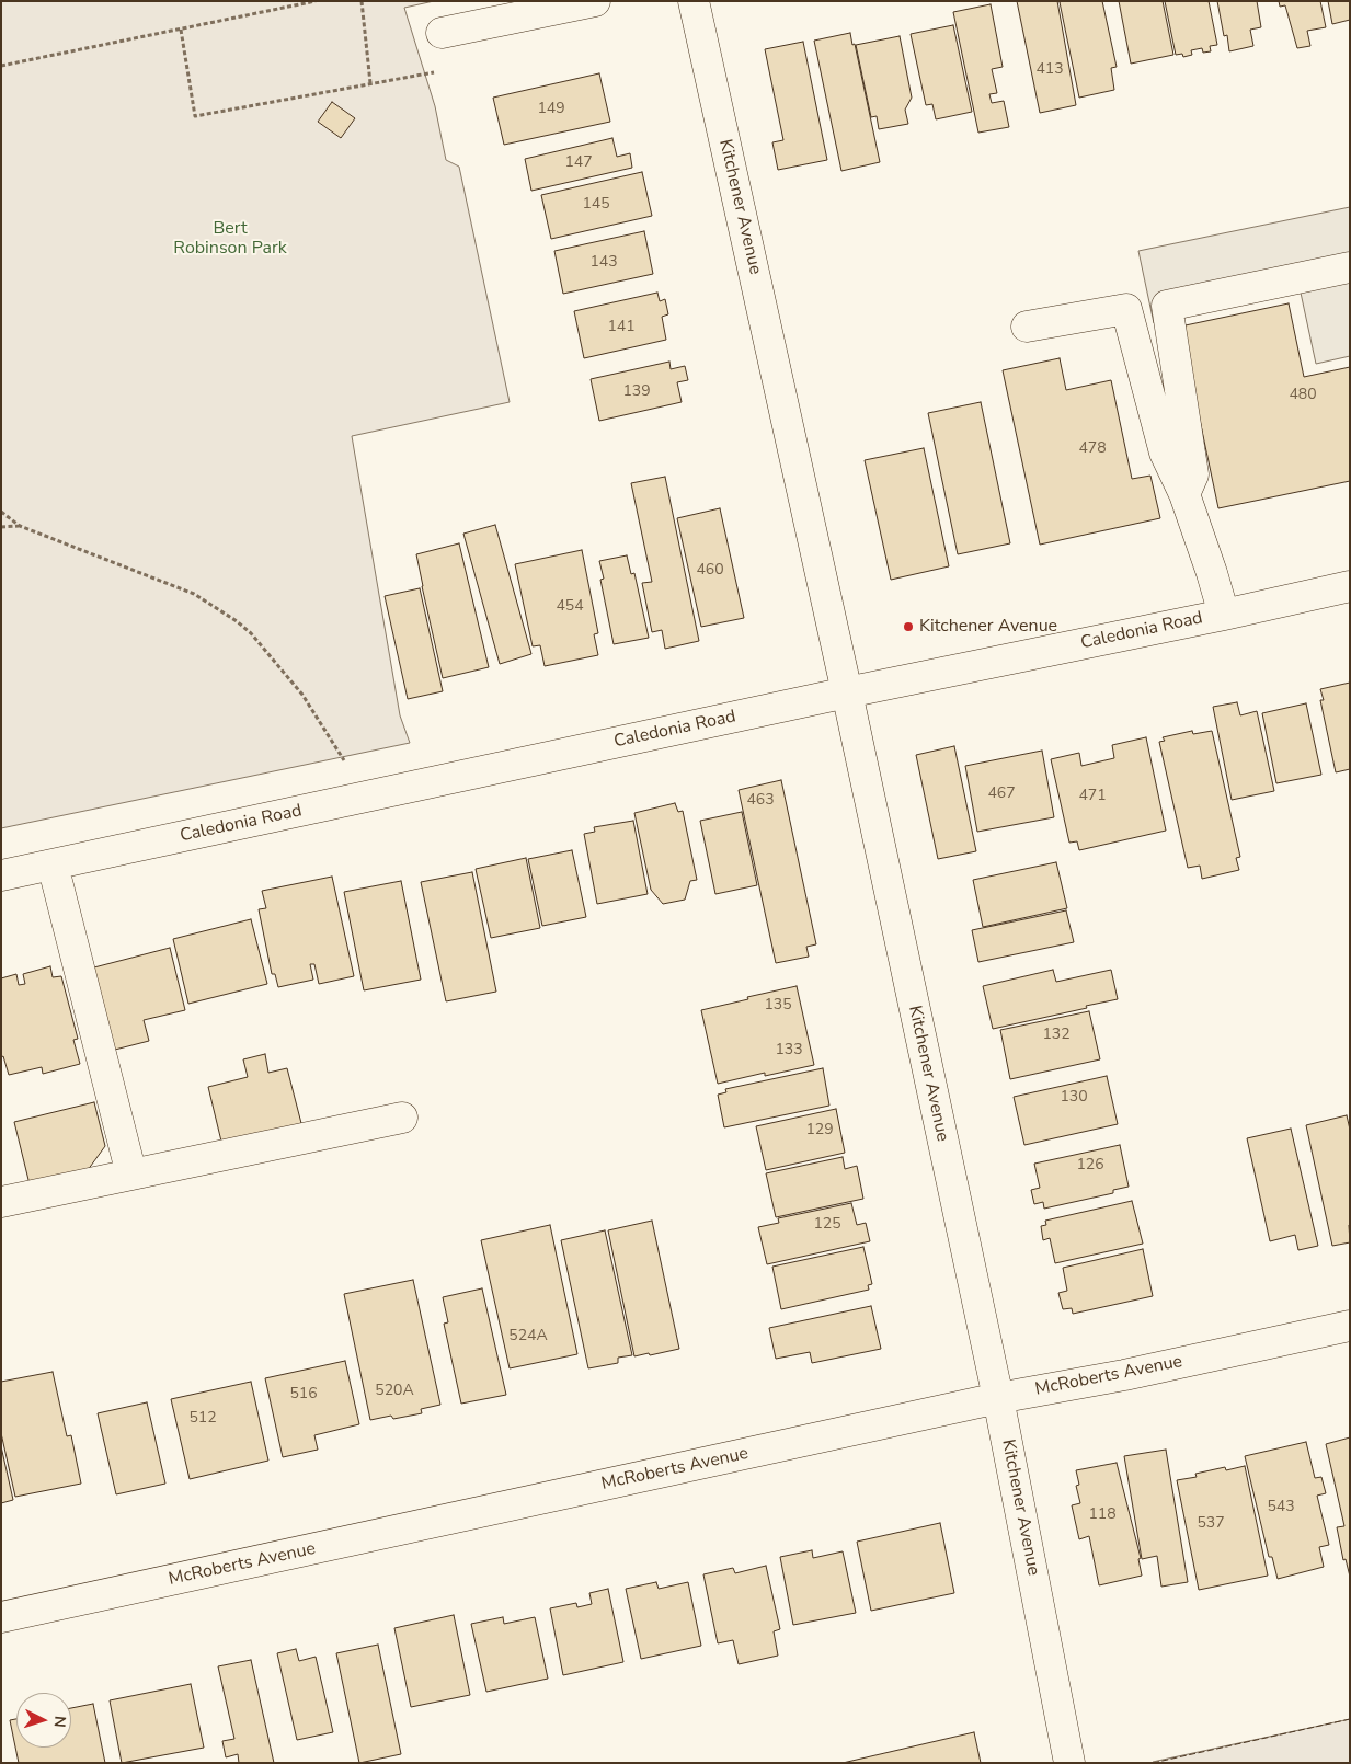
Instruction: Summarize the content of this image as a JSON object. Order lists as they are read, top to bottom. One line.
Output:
{"streets":{"street":["Kitchener Avenue","Caledonia Road","McRoberts Avenue"]},"crossings":[["Kitchener Avenue","Caledonia Road"],["Kitchener Avenue","McRoberts Avenue"]],"parks":["Bert Robinson Park"],"places":["Kitchener Avenue"],"house_numbers":["413","149","147","145","143","141","139","480","478","460","454","467","471","463","135","132","133","130","129","126","125","524A","520A","516","512","543","118","537"],"north":"right"}
